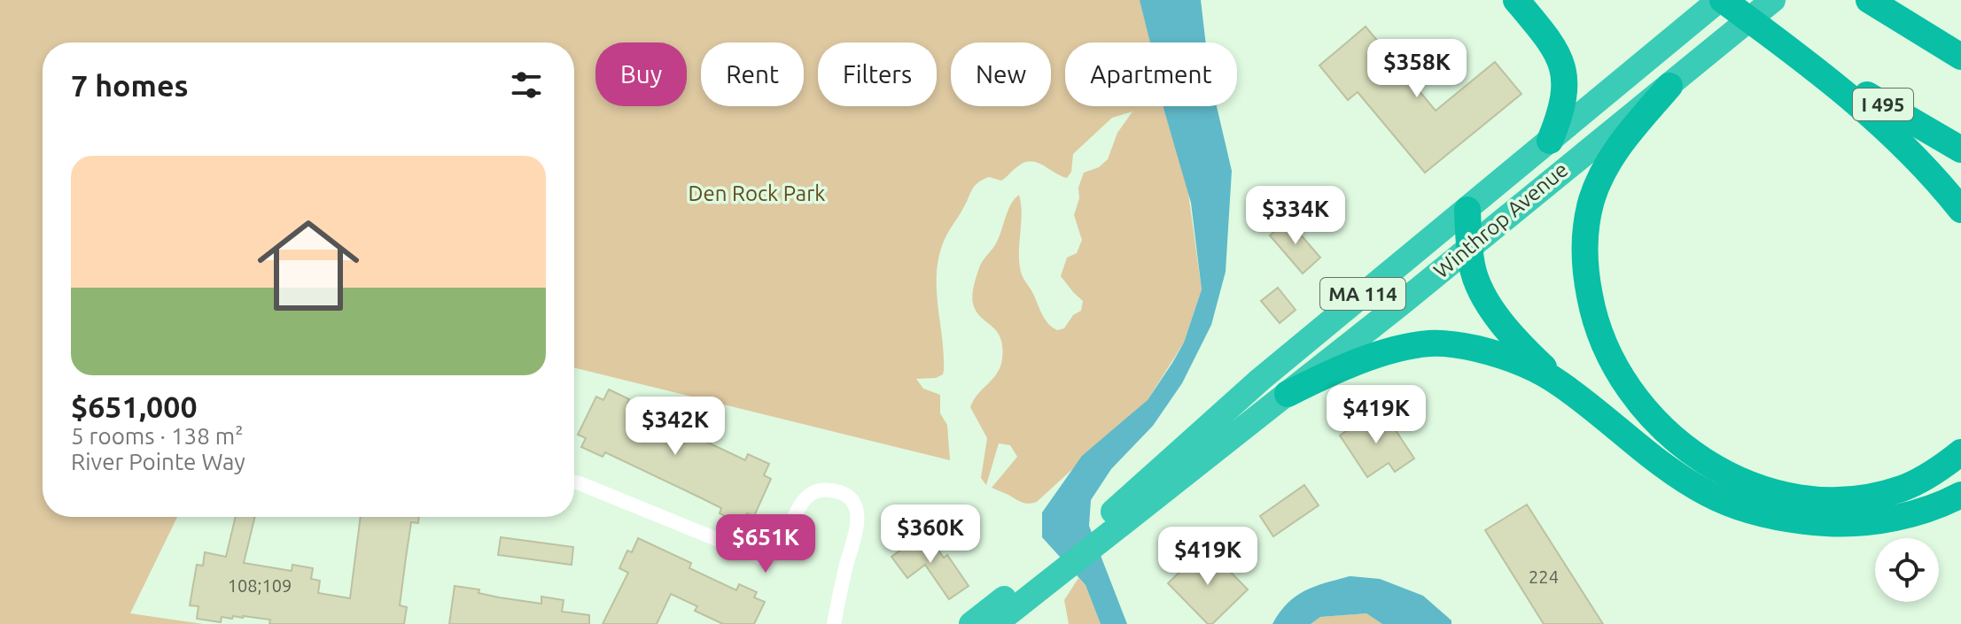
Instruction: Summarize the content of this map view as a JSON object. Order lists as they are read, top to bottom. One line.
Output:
{"streets":{"highway":["I 495","Winthrop Avenue","MA 114"]},"crossings":[["I 495","Winthrop Avenue"]],"parks":["Den Rock Park"],"house_numbers":["224","108;109"],"page":{"price":["$358K","$334K","$419K","$342K","$360K","$651K","$419K"],"chip":["Buy","Rent","Filters","New","Apartment"],"heading":"7 homes","list":[{"name":"$651,000","note":"5 rooms · 138 m² · River Pointe Way"}]}}
